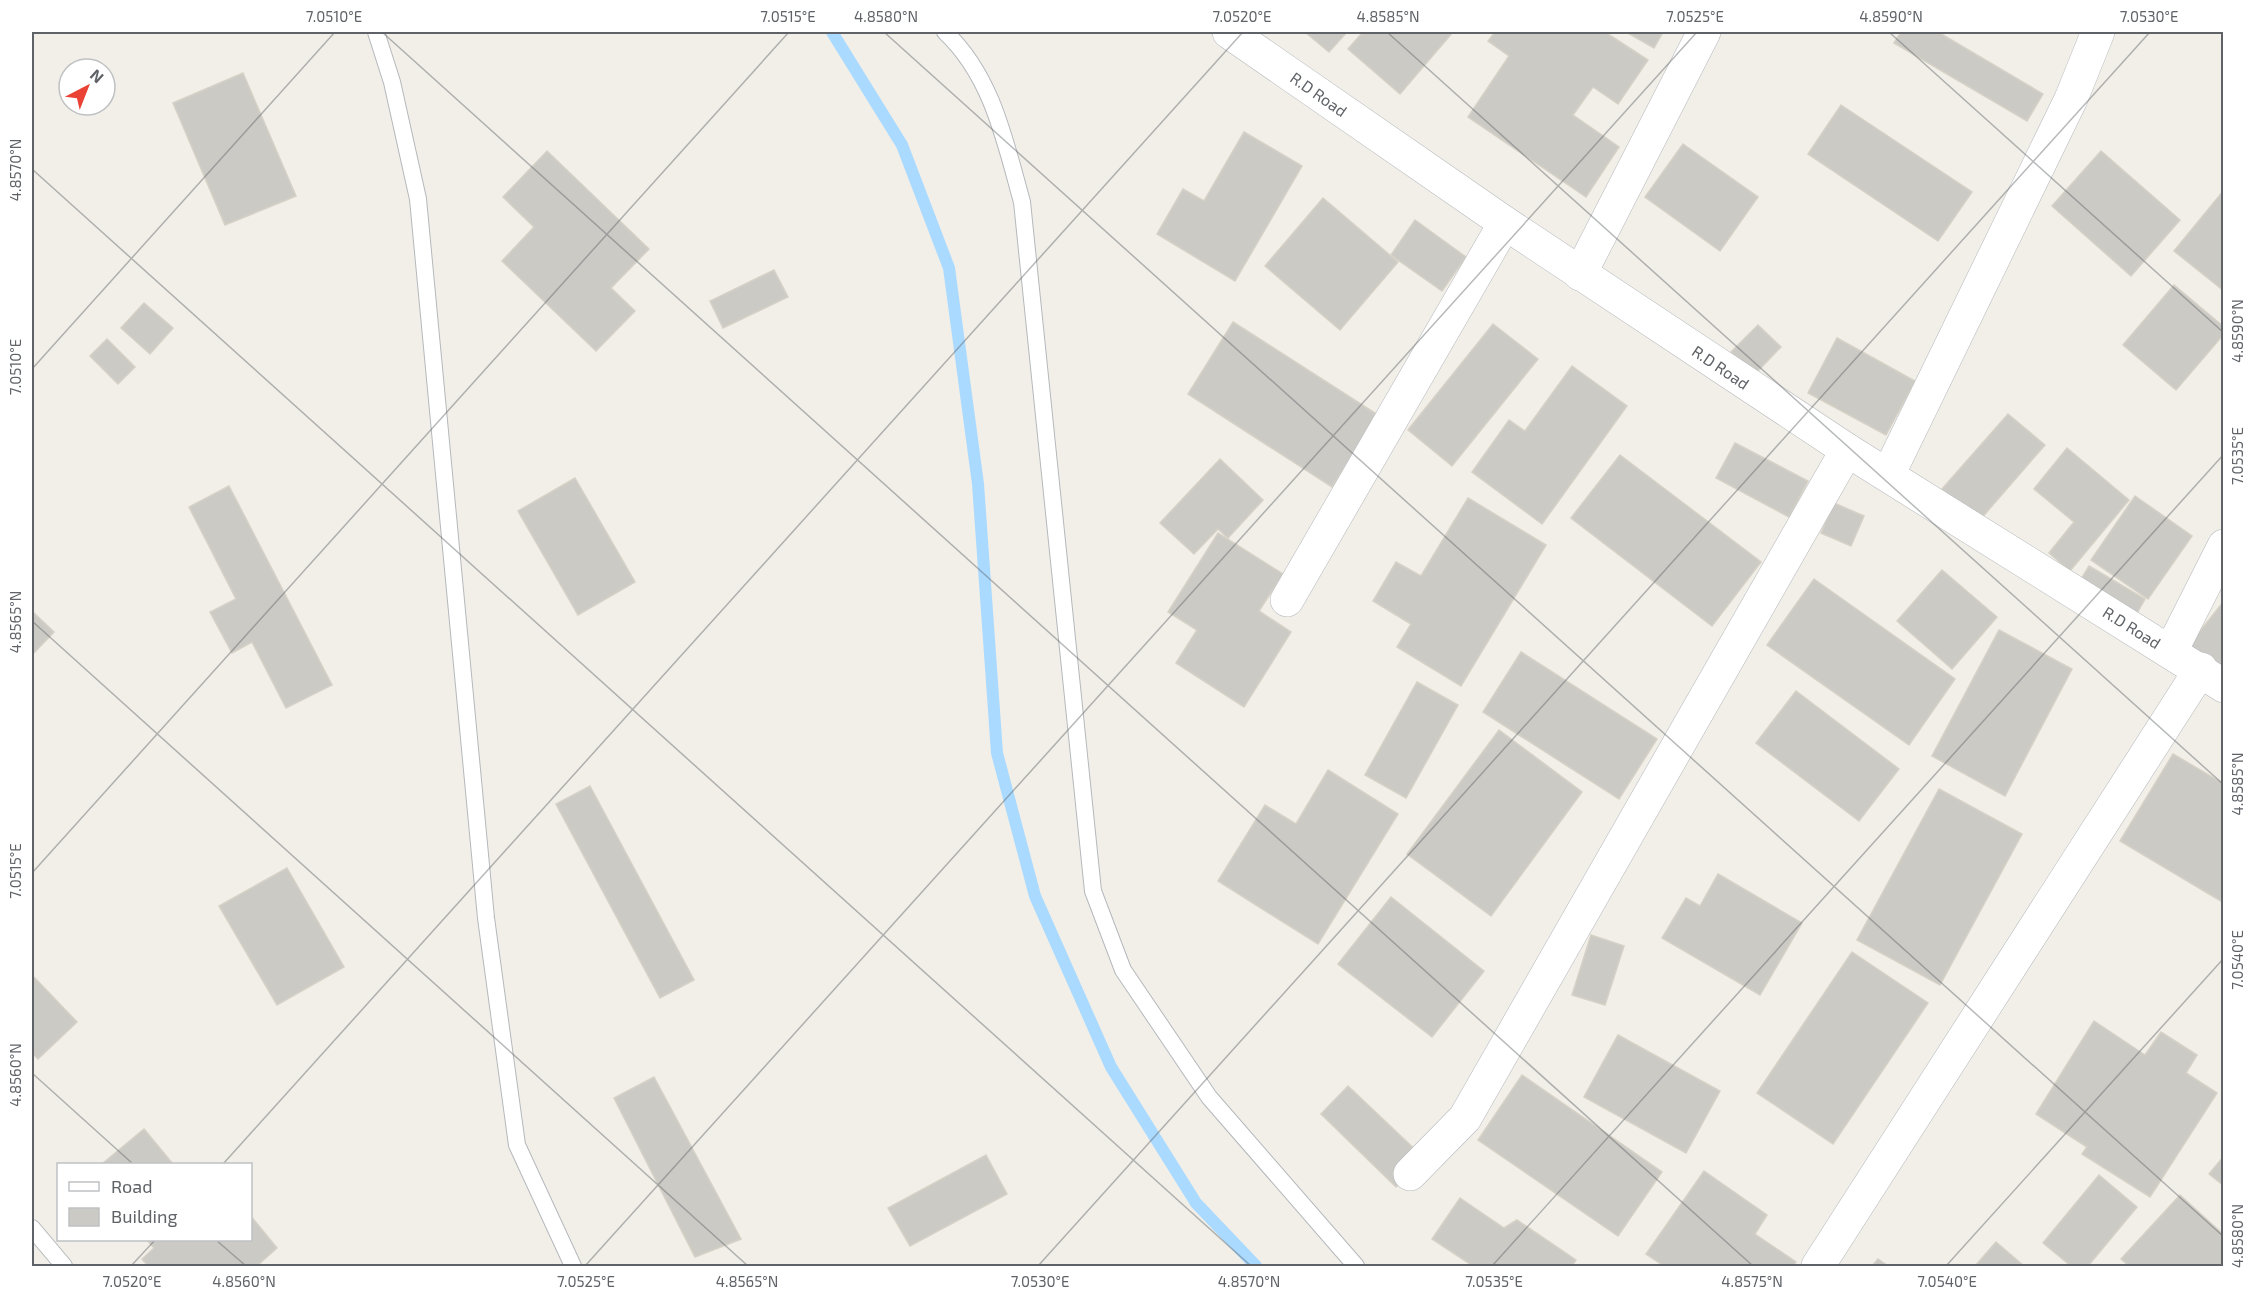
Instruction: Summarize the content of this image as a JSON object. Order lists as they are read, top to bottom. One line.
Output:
{"streets":{"street":["R.D Road"]},"legend":["Road","Building"],"north":"top right","coordinates":["7.0510°E","7.0515°E","4.8580°N","7.0520°E","4.8585°N","7.0525°E","4.8590°N","7.0530°E","4.8570°N","7.0535°E","4.8565°N","7.0540°E","4.8560°N","4.8575°N"]}
